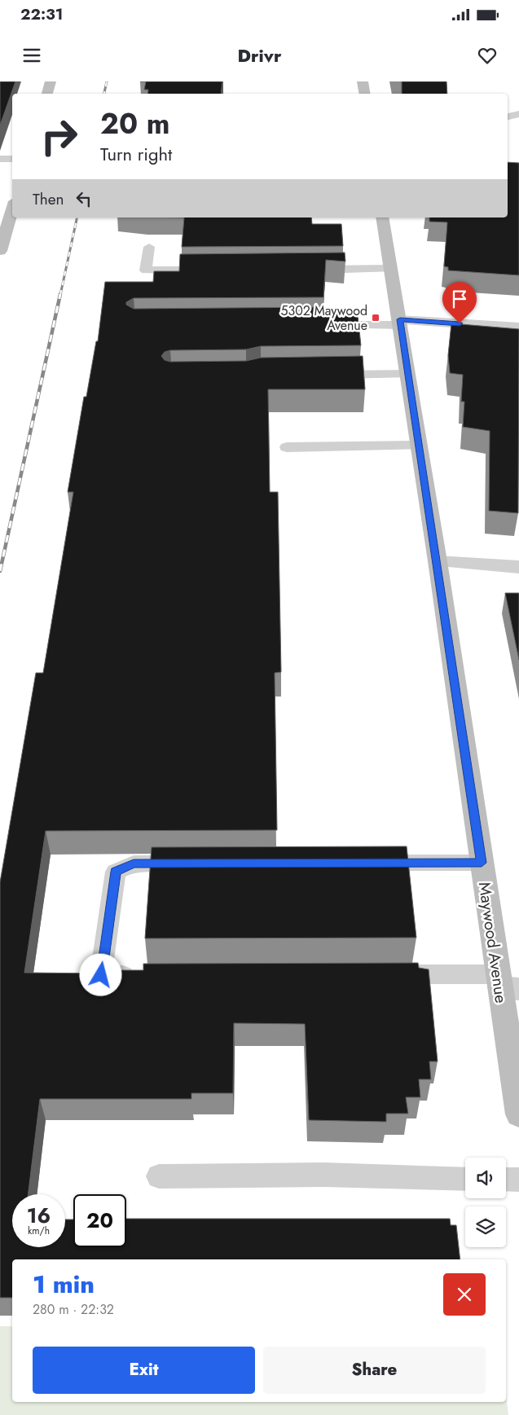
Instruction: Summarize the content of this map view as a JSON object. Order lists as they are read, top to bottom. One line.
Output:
{"streets":{"street":["Maywood Avenue"]},"places":{"transit":["5302 Maywood Avenue"]},"page":{"status":"22:31","header":"Drivr","turn":["20 m","Turn right"],"then":"Then","speed":"16 km/h","limit":"20","heading":["1 min","280 m · 22:32"],"buttons":["Exit","Share"]}}
